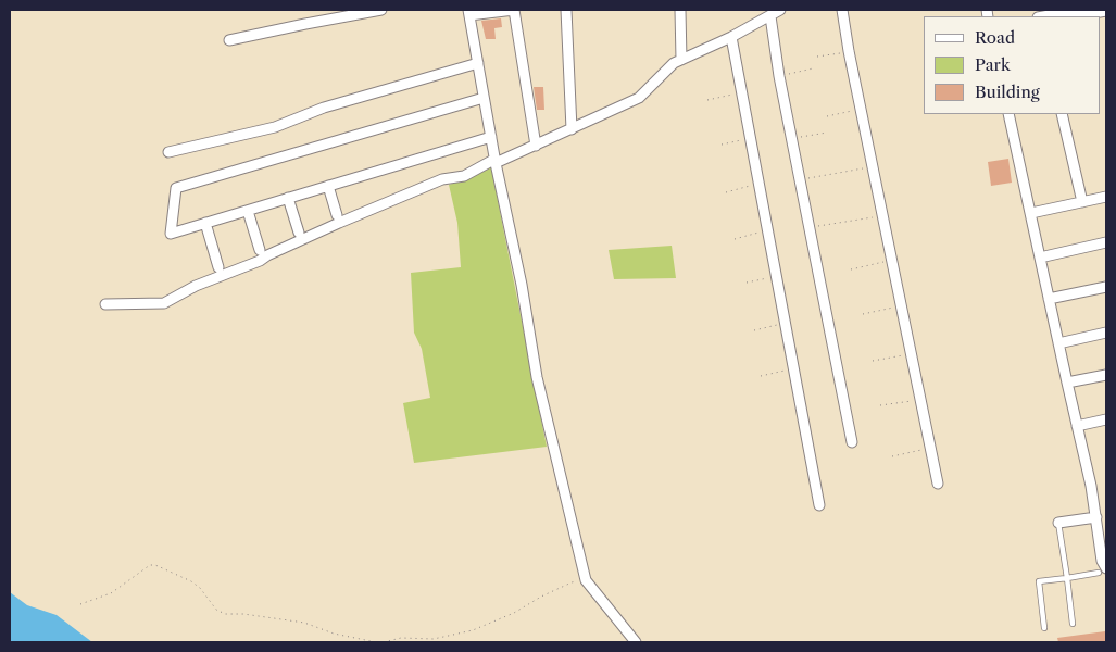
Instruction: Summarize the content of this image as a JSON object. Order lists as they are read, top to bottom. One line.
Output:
{"legend":["Road","Park","Building"]}
